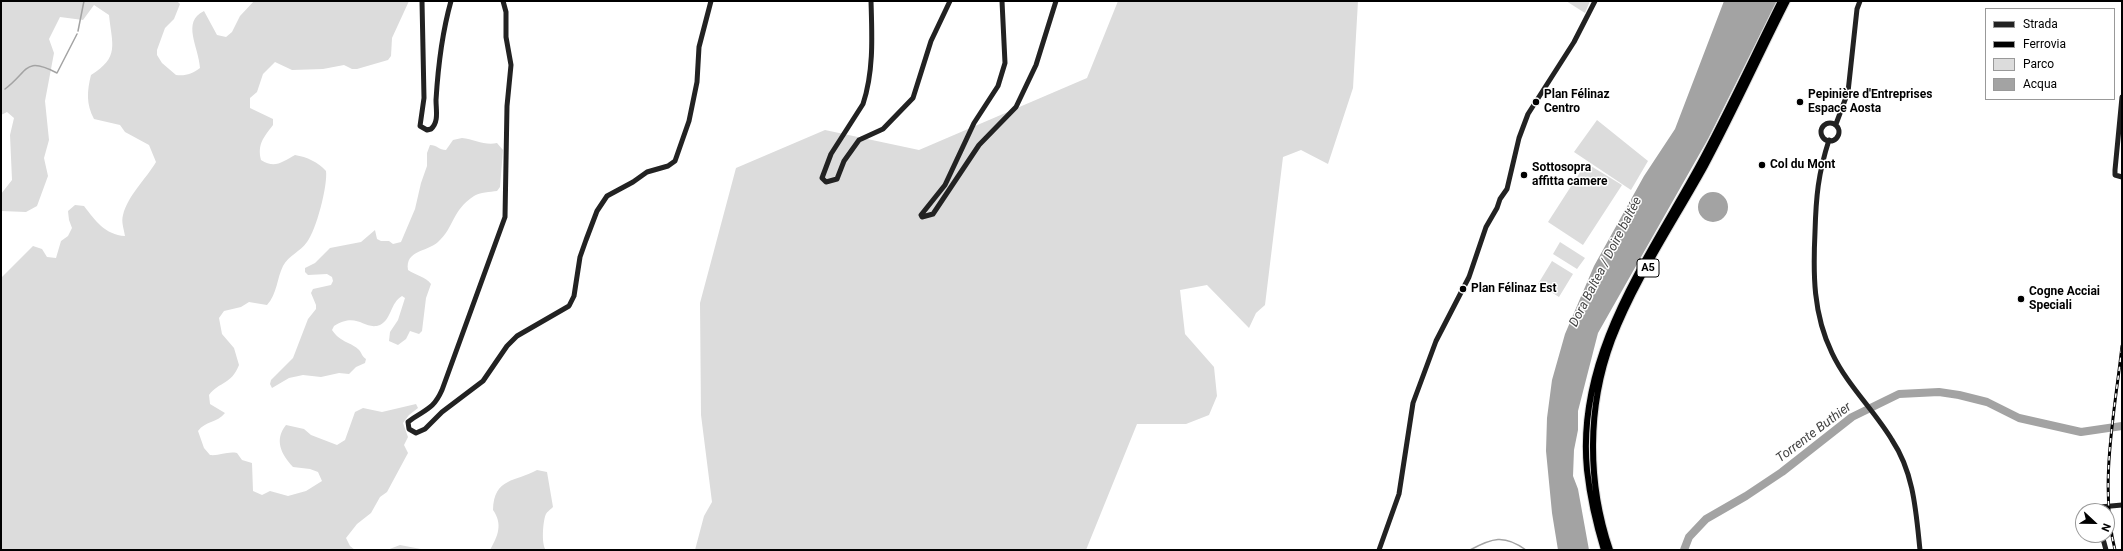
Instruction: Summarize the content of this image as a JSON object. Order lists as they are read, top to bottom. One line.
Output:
{"streets":{"highway":["A5"]},"water":["Dora Baltea / Doire baltée","Torrente Buthier"],"places":["Plan Félinaz Centro","Pepinière d'Entreprises Espace Aosta","Col du Mont","Sottosopra affitta camere","Plan Félinaz Est","Cogne Acciai Speciali"],"legend":["Strada","Ferrovia","Parco","Acqua"],"north":"right"}
